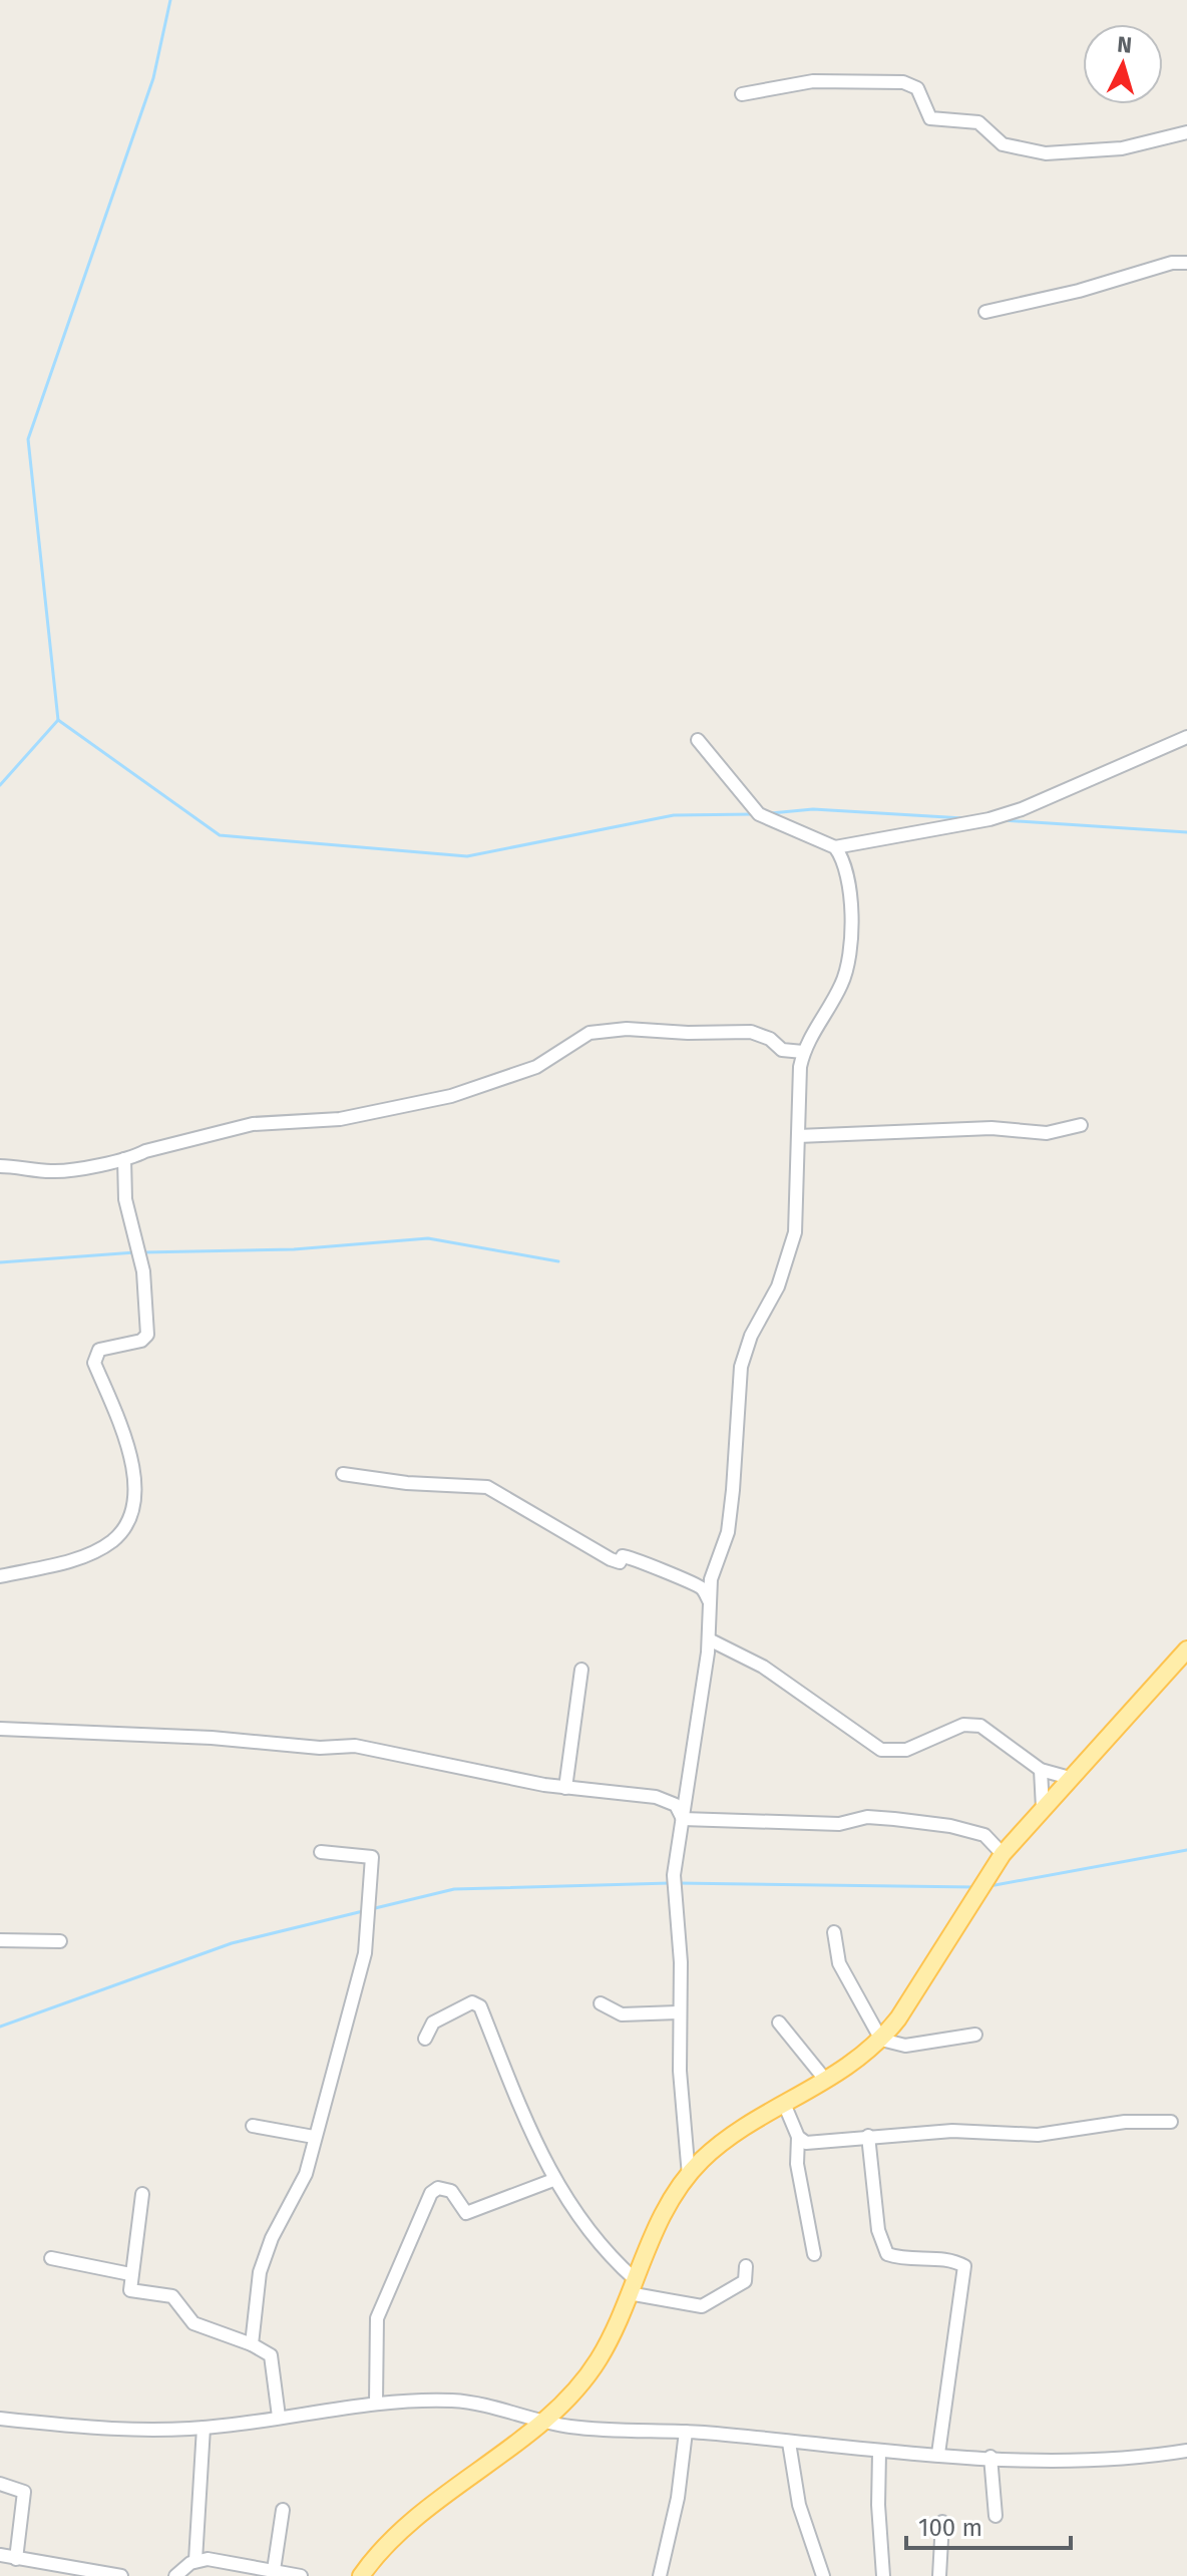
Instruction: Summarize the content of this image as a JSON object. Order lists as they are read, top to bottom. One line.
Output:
{"scale_bar":"100 m","north":"top"}
